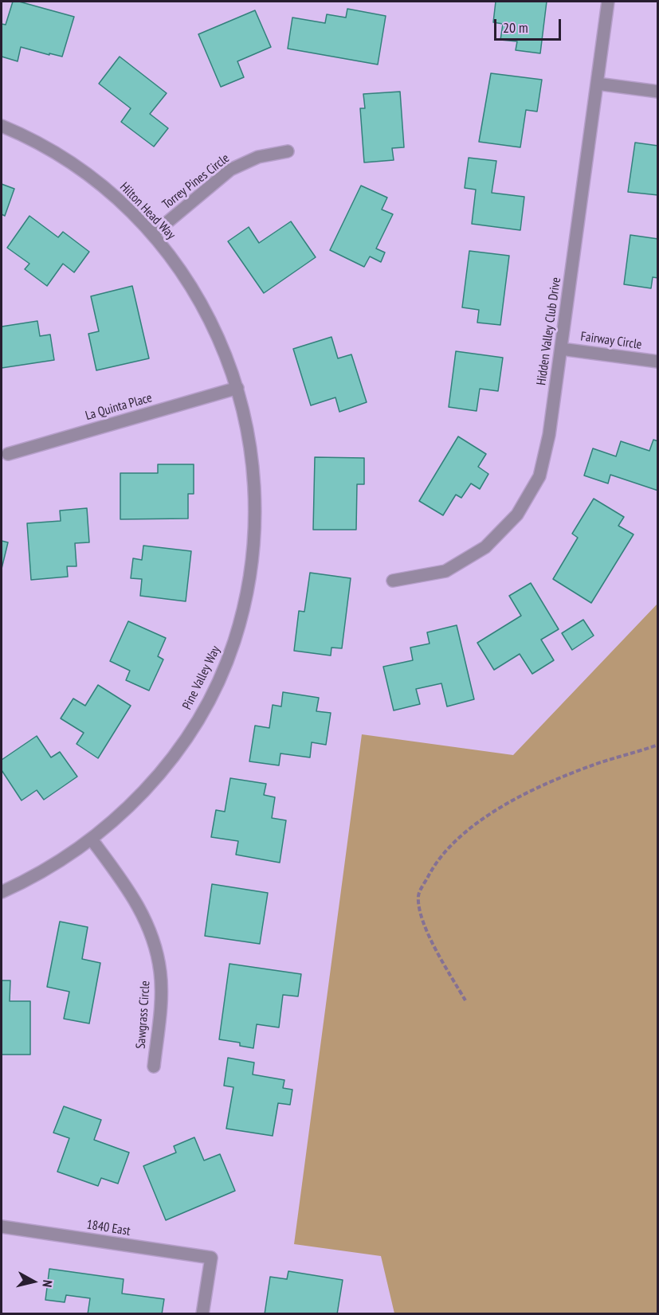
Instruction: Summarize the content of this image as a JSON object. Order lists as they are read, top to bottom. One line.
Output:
{"streets":{"street":["Torrey Pines Circle","Hilton Head Way","Hidden Valley Club Drive","Fairway Circle","La Quinta Place","Pine Valley Way","Sawgrass Circle","1840 East"]},"crossings":[["Torrey Pines Circle","Hilton Head Way"],["Hilton Head Way","La Quinta Place"],["Hilton Head Way","Pine Valley Way"],["Hidden Valley Club Drive","Fairway Circle"],["La Quinta Place","Pine Valley Way"],["Pine Valley Way","Sawgrass Circle"]],"scale_bar":"20 m","north":"right"}
